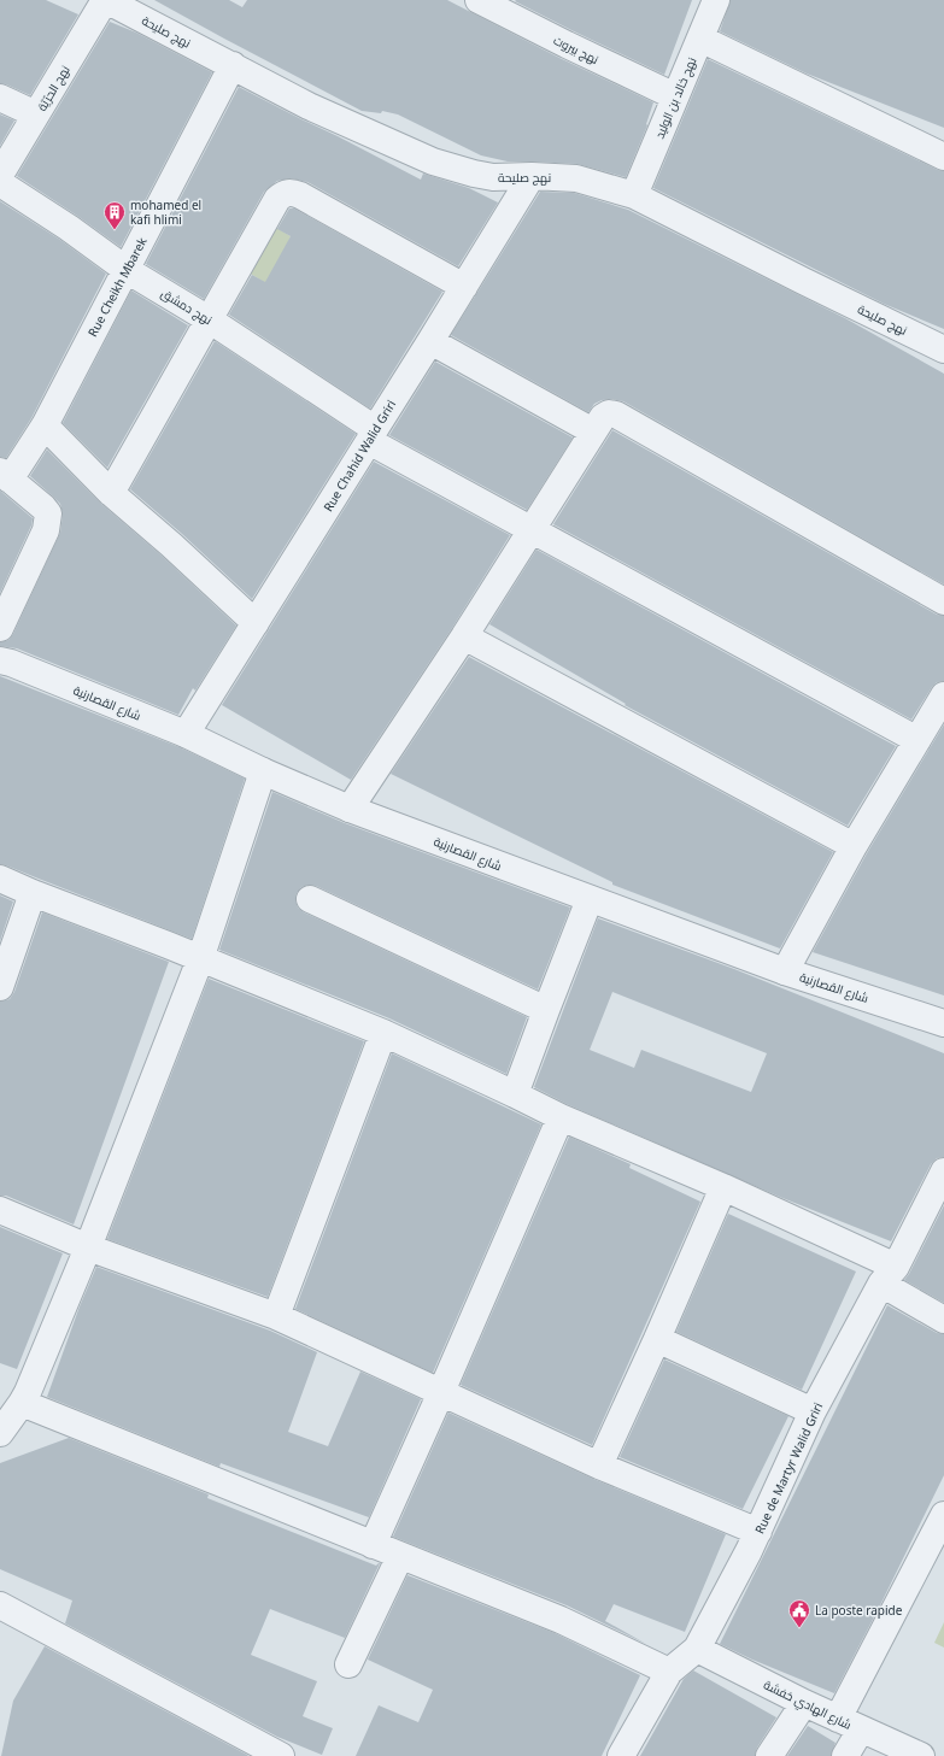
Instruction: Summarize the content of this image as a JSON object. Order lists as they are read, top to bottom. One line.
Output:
{"streets":{"street":["نهج صليحة","نهج بيروت","نهج الحرّيّة","نهج خالد بن الوليد","Rue Cheikh Mbarek","نهج دمشق","Rue Chahid Walid Griri","شارع القصارنية","Rue de Martyr Walid Griri","شارع الهادي خفشة"]},"crossings":[["نهج صليحة","نهج الحرّيّة"],["نهج صليحة","نهج خالد بن الوليد"],["نهج صليحة","Rue Cheikh Mbarek"],["نهج صليحة","Rue Chahid Walid Griri"],["نهج بيروت","نهج خالد بن الوليد"],["Rue Cheikh Mbarek","نهج دمشق"],["نهج دمشق","Rue Chahid Walid Griri"],["Rue Chahid Walid Griri","شارع القصارنية"],["Rue de Martyr Walid Griri","شارع الهادي خفشة"]],"places":{"building":["mohamed el kafi hlimi"],"public building":["La poste rapide"]}}
